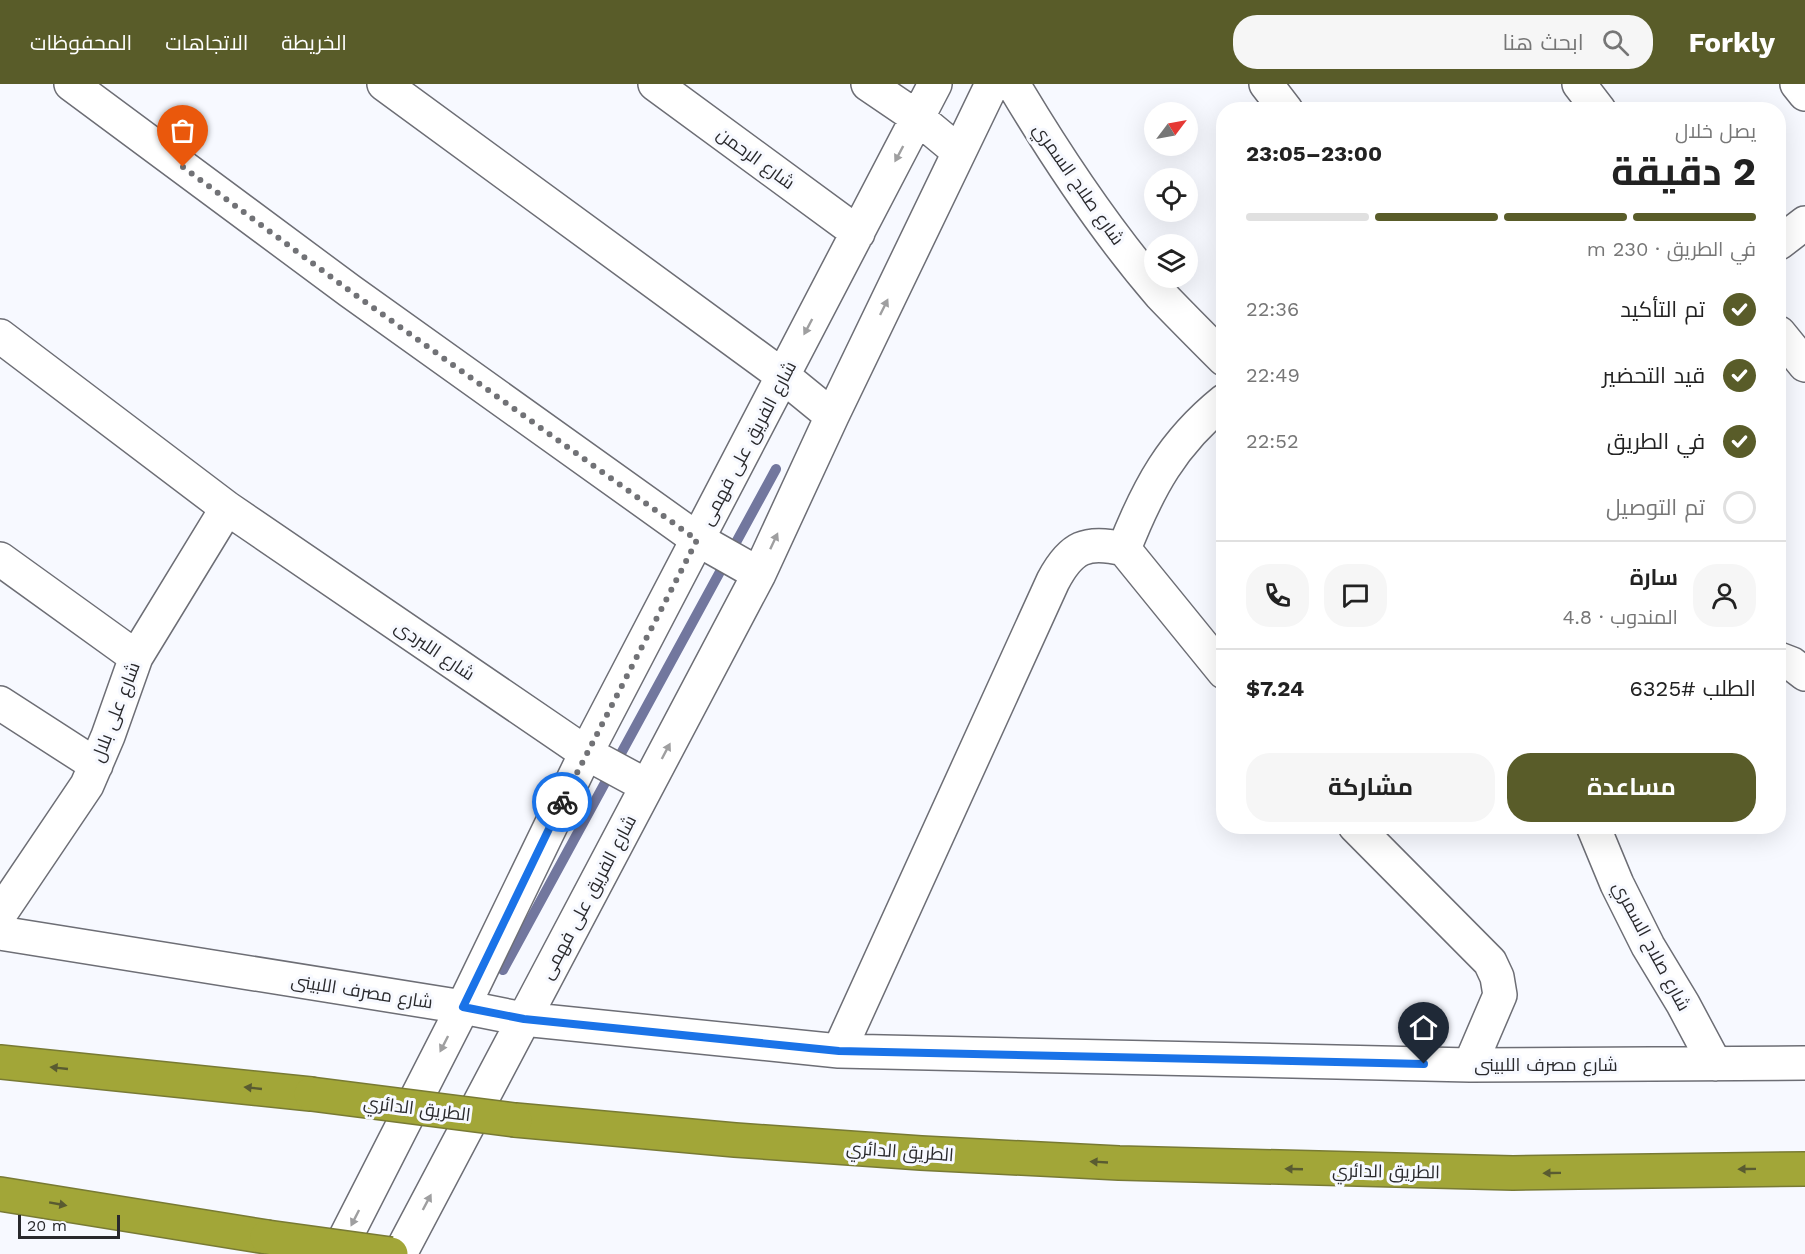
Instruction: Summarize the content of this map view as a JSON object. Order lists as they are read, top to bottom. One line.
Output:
{"streets":{"highway":["الطريق الدائري"],"street":["شارع الرحمن","شارع صلاح السمري","شارع الفريق على فهمى","شارع اللبردى","شارع على بلال","شارع مصرف اللبينى"]},"crossings":[["شارع الرحمن","شارع الفريق على فهمى"],["شارع صلاح السمري","شارع مصرف اللبينى"],["شارع الفريق على فهمى","شارع اللبردى"],["شارع الفريق على فهمى","شارع مصرف اللبينى"],["شارع اللبردى","شارع على بلال"]],"one_way":["الطريق الدائري"],"scale_bar":"20 m","north":"top right","page":{"header":"Forkly","search":"ابحث هنا","nav":["الخريطة","الاتجاهات","المحفوظات"],"heading":["2 دقيقة","يصل خلال","23:00–23:05"],"panel":["سارة","المندوب · 4.8","الطلب #6325","$7.24"],"bar":"في الطريق · 230 m","list":[["تم التأكيد","22:36"],["قيد التحضير","22:49"],["في الطريق","22:52"],"تم التوصيل"],"buttons":["مساعدة","مشاركة"],"scale":"20 m"}}
